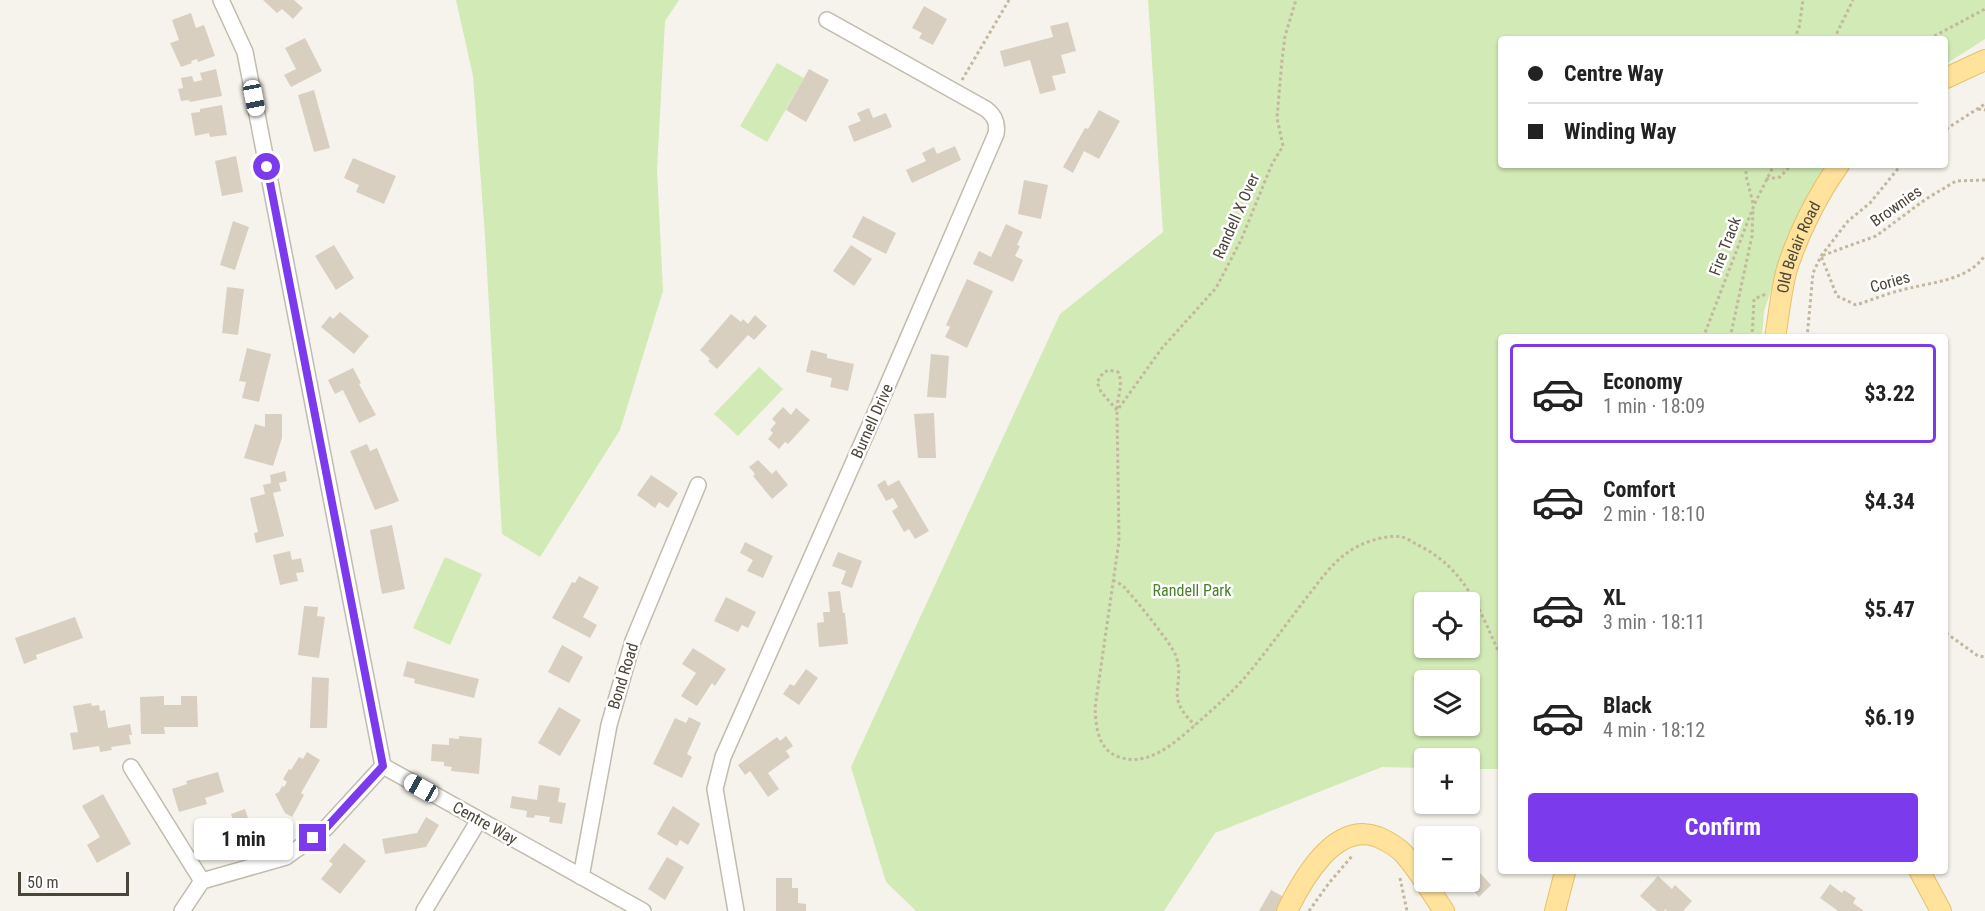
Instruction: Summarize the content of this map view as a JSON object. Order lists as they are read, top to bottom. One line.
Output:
{"streets":{"main road":["Old Belair Road"],"street":["Burnell Drive","Bond Road","Centre Way"],"path":["Brownies","Randell X Over","Fire Track","Cories"]},"crossings":[["Brownies","Cories"],["Bond Road","Centre Way"]],"parks":["Randell Park"],"scale_bar":"50 m","page":{"banner":["Centre Way","Winding Way"],"list":[{"name":"Economy","note":"1 min · 18:09","value":"$3.22"},{"name":"Comfort","note":"2 min · 18:10","value":"$4.34"},{"name":"XL","note":"3 min · 18:11","value":"$5.47"},{"name":"Black","note":"4 min · 18:12","value":"$6.19"}],"map_buttons":["+","−"],"buttons":"Confirm","bubble":"1 min","scale":"50 m"}}
